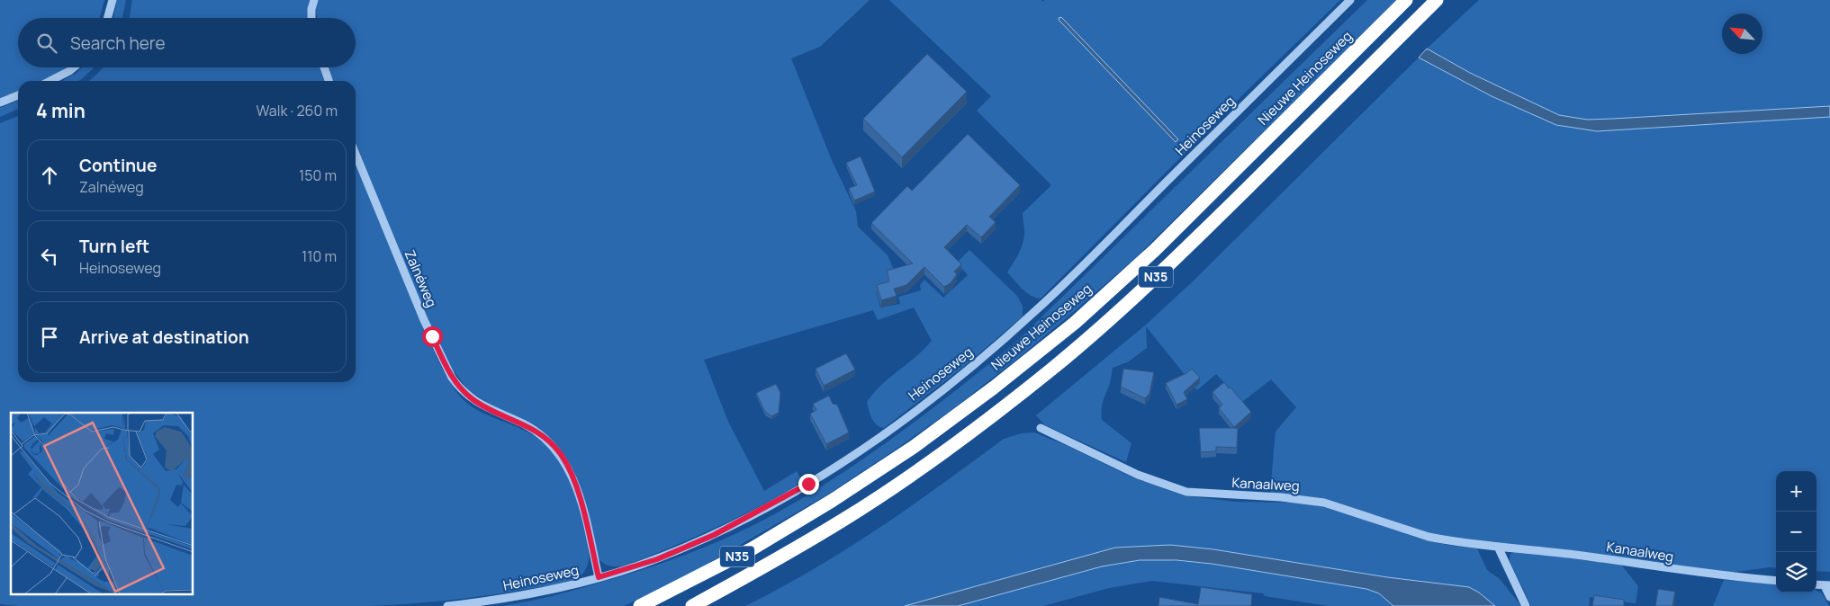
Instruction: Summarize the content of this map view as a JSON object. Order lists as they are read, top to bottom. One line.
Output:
{"streets":{"highway":["Nieuwe Heinoseweg","N35"],"street":["Heinoseweg","Zalnéweg","Kanaalweg"]},"crossings":[["Heinoseweg","Zalnéweg"]],"north":"top left","page":{"search":"Search here","heading":["4 min","Walk · 260 m"],"list":[["Continue","Zalnéweg","150 m"],["Turn left","Heinoseweg","110 m"],"Arrive at destination"],"map_buttons":["+","−"]}}
